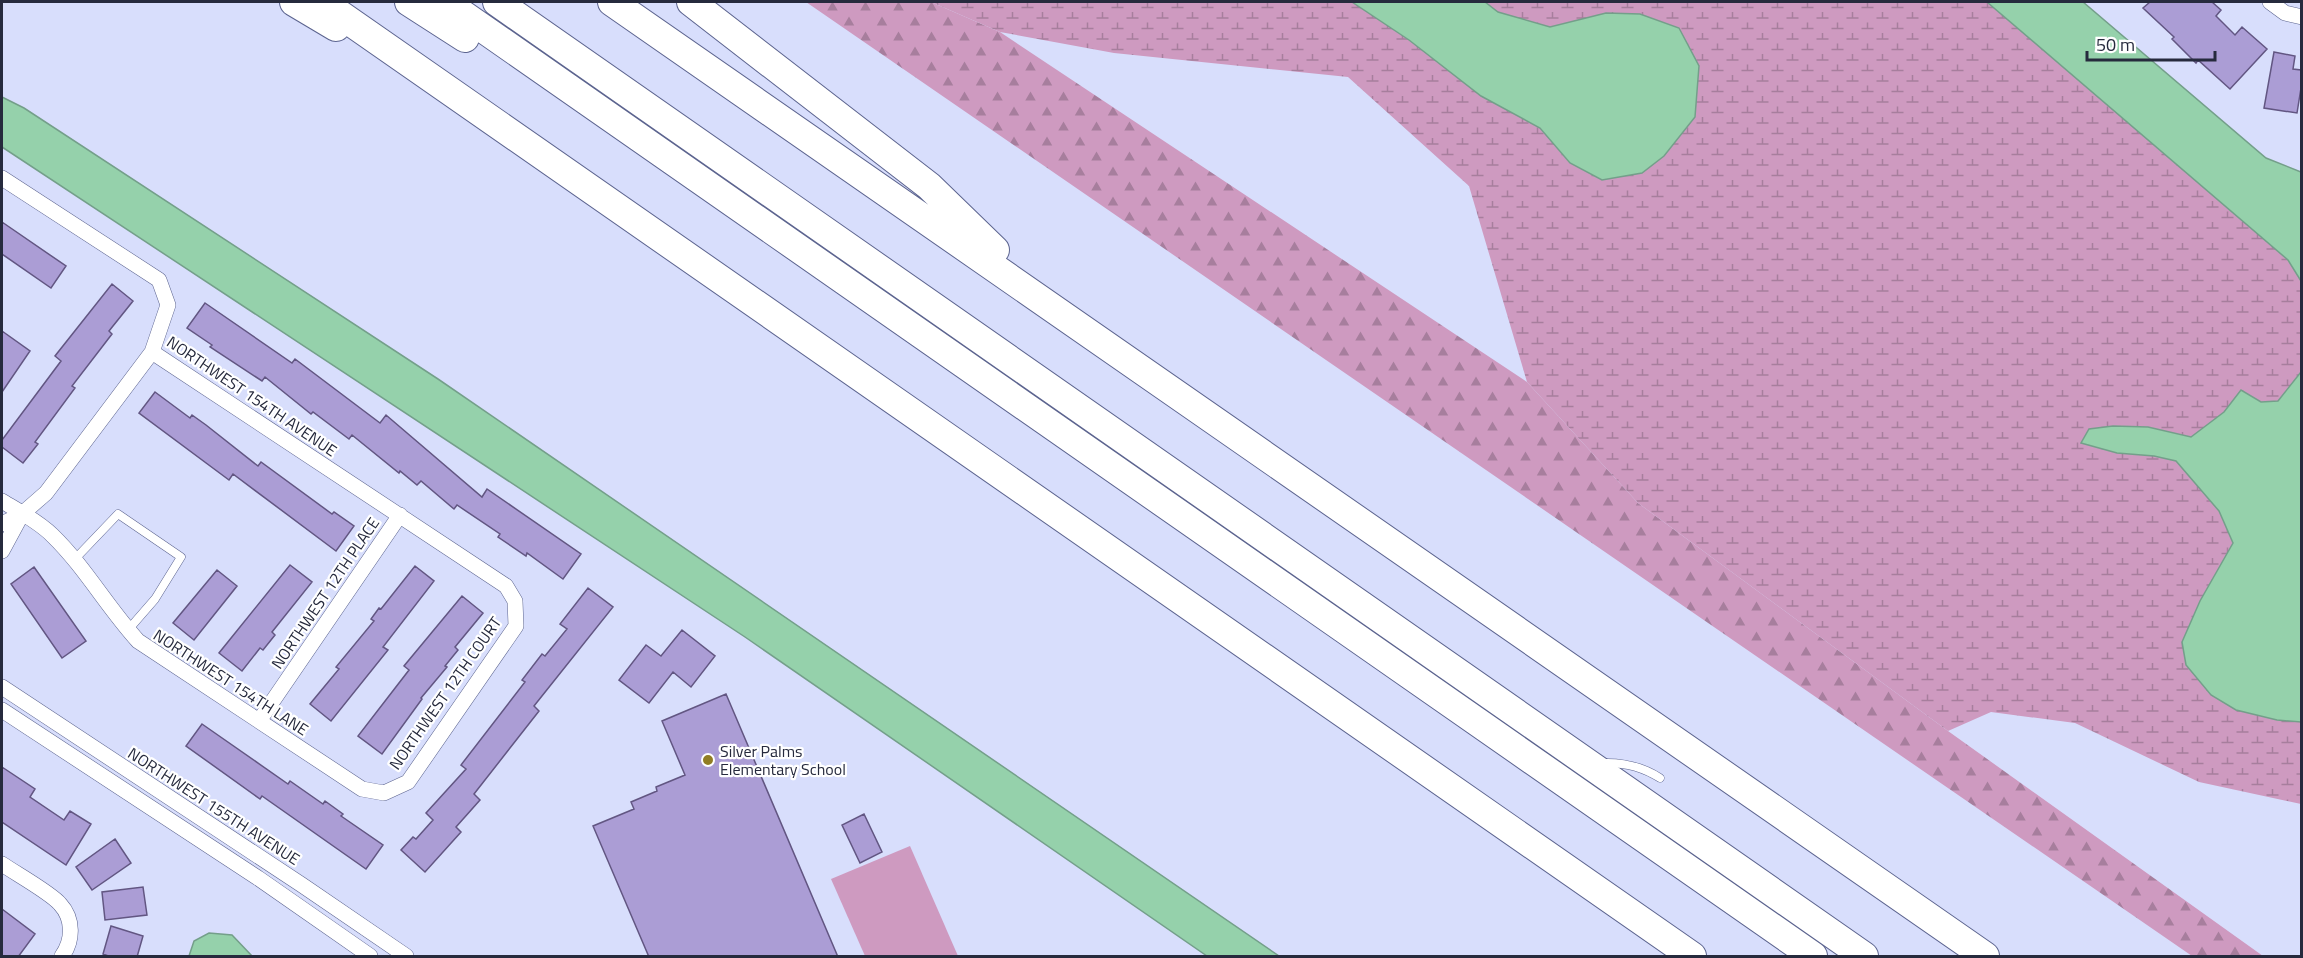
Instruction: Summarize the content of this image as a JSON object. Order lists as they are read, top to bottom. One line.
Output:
{"streets":{"street":["NORTHWEST 154TH AVENUE","NORTHWEST 12TH PLACE","NORTHWEST 154TH LANE","NORTHWEST 12TH COURT","NORTHWEST 155TH AVENUE"]},"crossings":[["NORTHWEST 154TH AVENUE","NORTHWEST 12TH PLACE"],["NORTHWEST 154TH AVENUE","NORTHWEST 12TH COURT"],["NORTHWEST 12TH PLACE","NORTHWEST 154TH LANE"],["NORTHWEST 154TH LANE","NORTHWEST 12TH COURT"]],"places":["Silver Palms Elementary School"],"scale_bar":"50 m"}
